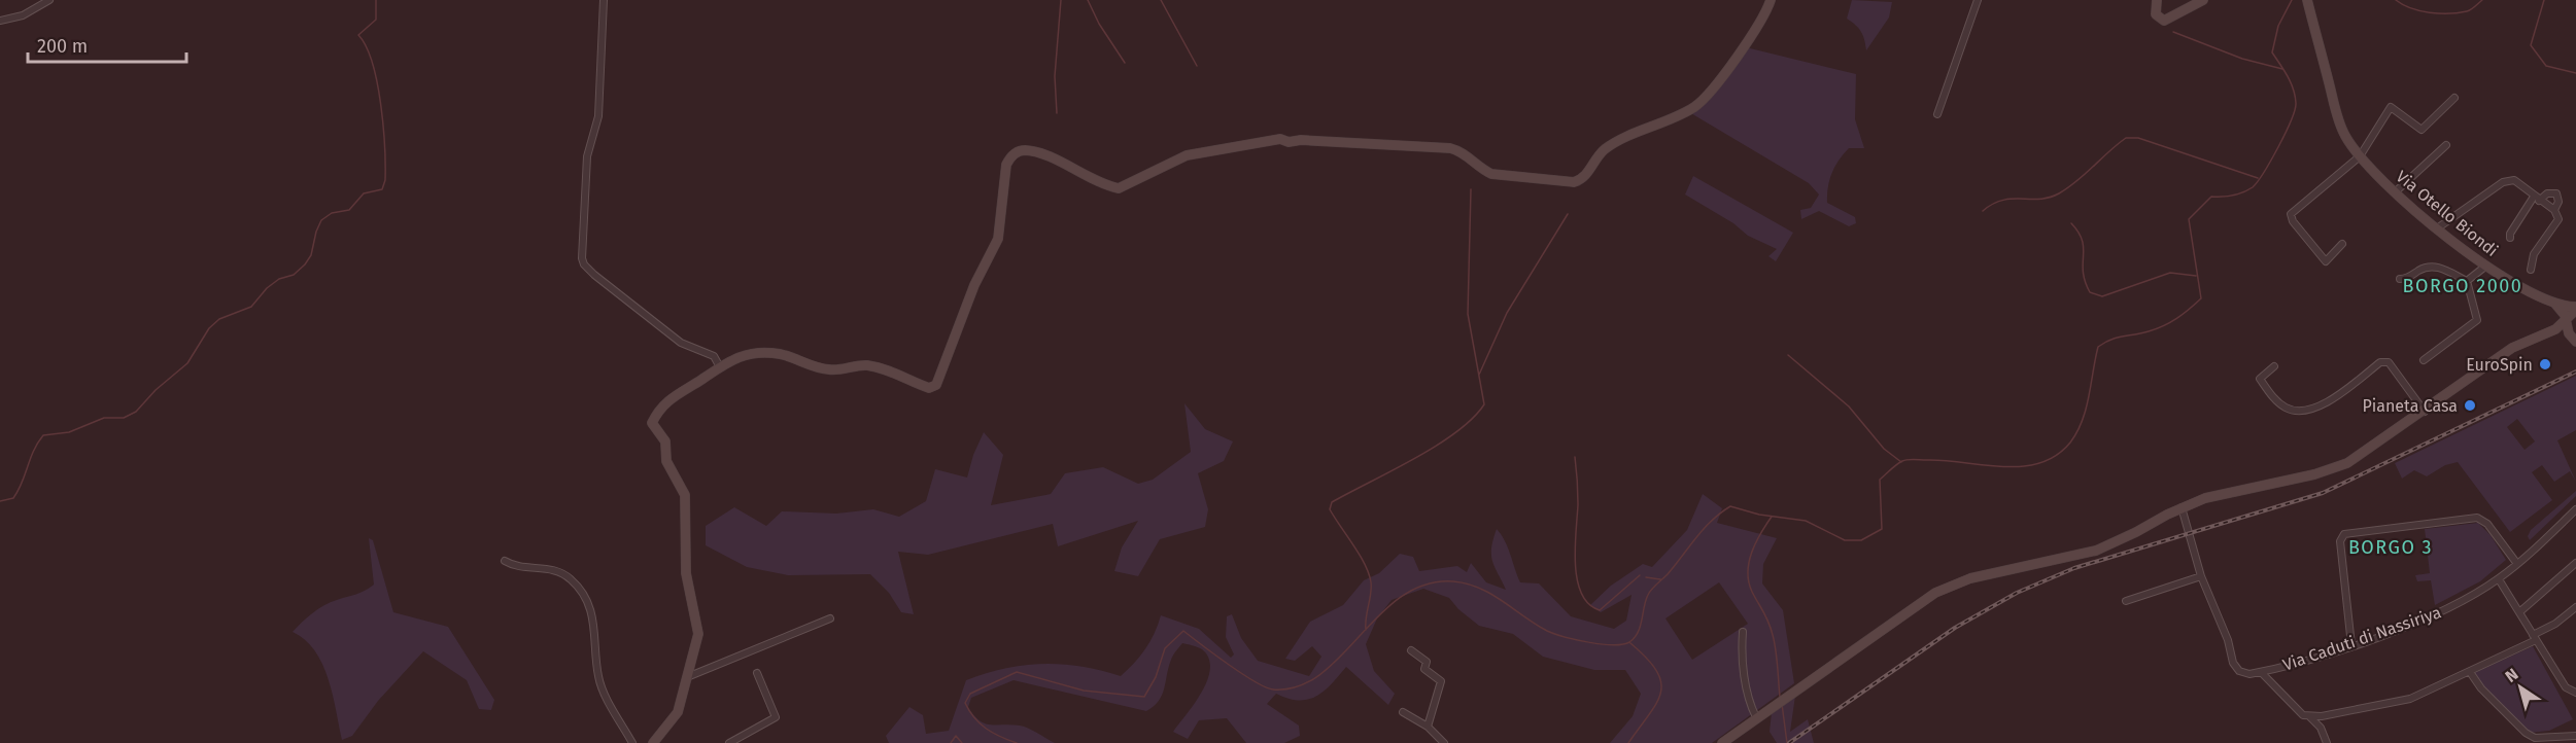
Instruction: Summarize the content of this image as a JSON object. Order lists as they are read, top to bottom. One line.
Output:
{"streets":{"street":["Via Otello Biondi","Via Caduti di Nassiriya"]},"districts":["BORGO 2000","BORGO 3"],"places":["EuroSpin","Pianeta Casa"],"scale_bar":"200 m","north":"top left"}
